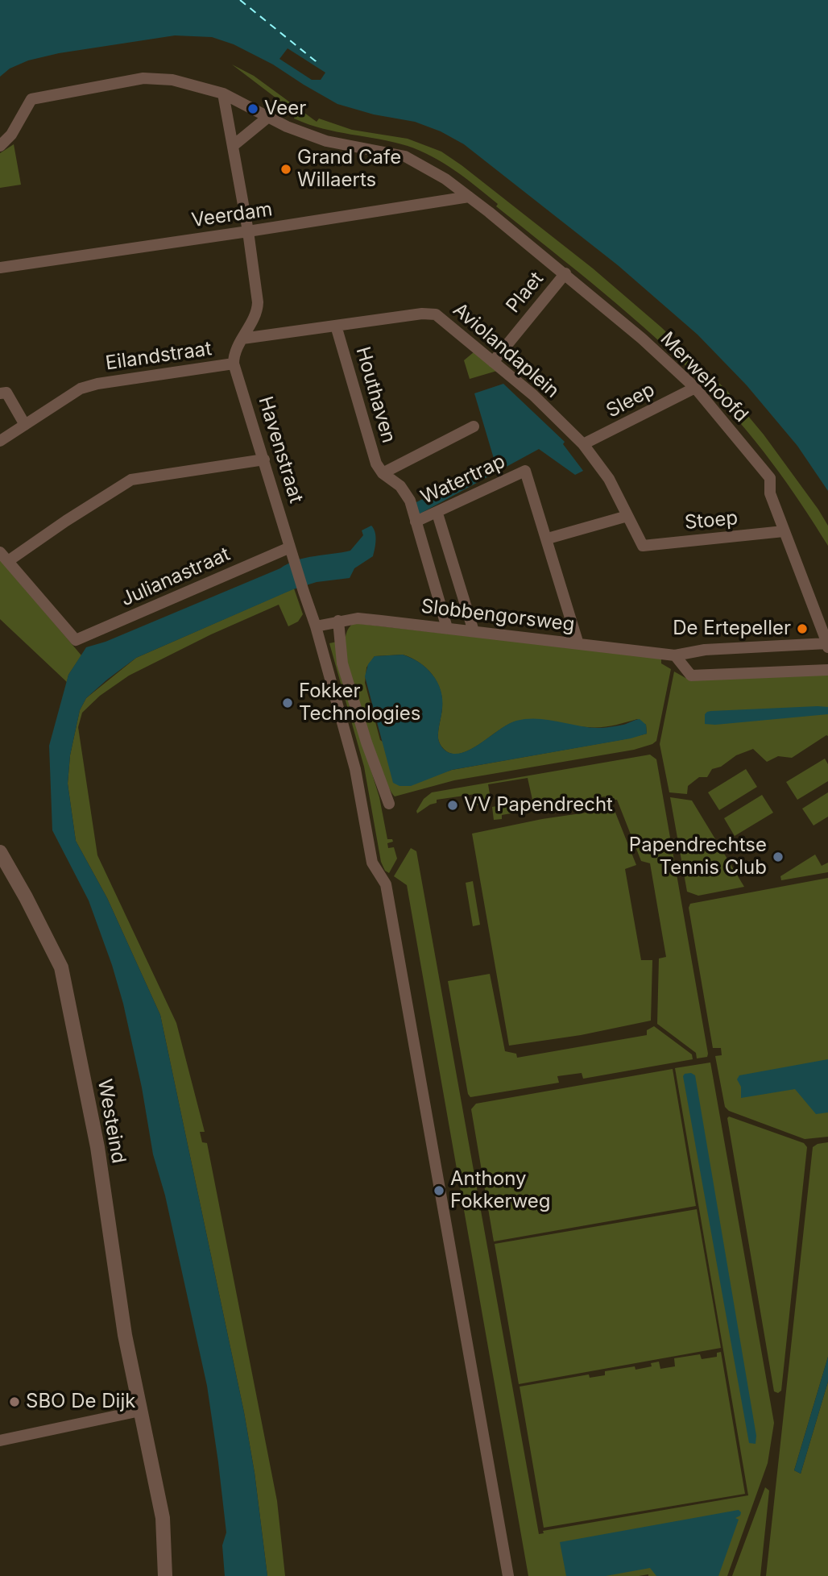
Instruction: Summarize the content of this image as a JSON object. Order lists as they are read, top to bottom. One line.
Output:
{"streets":{"street":["Veerdam","Plaet","Aviolandaplein","Eilandstraat","Merwehoofd","Houthaven","Sleep","Havenstraat","Watertrap","Stoep","Julianastraat","Slobbengorsweg","Westeind"]},"crossings":[["Veerdam","Eilandstraat"],["Veerdam","Merwehoofd"],["Plaet","Aviolandaplein"],["Plaet","Merwehoofd"],["Aviolandaplein","Eilandstraat"],["Aviolandaplein","Houthaven"],["Aviolandaplein","Sleep"],["Aviolandaplein","Stoep"],["Eilandstraat","Merwehoofd"],["Eilandstraat","Havenstraat"],["Merwehoofd","Sleep"],["Merwehoofd","Stoep"],["Merwehoofd","Slobbengorsweg"],["Houthaven","Watertrap"],["Houthaven","Slobbengorsweg"],["Havenstraat","Julianastraat"]],"places":["Veer","Grand Cafe Willaerts","De Ertepeller","Fokker Technologies","VV Papendrecht","Papendrechtse Tennis Club","Anthony Fokkerweg","SBO De Dijk"]}
